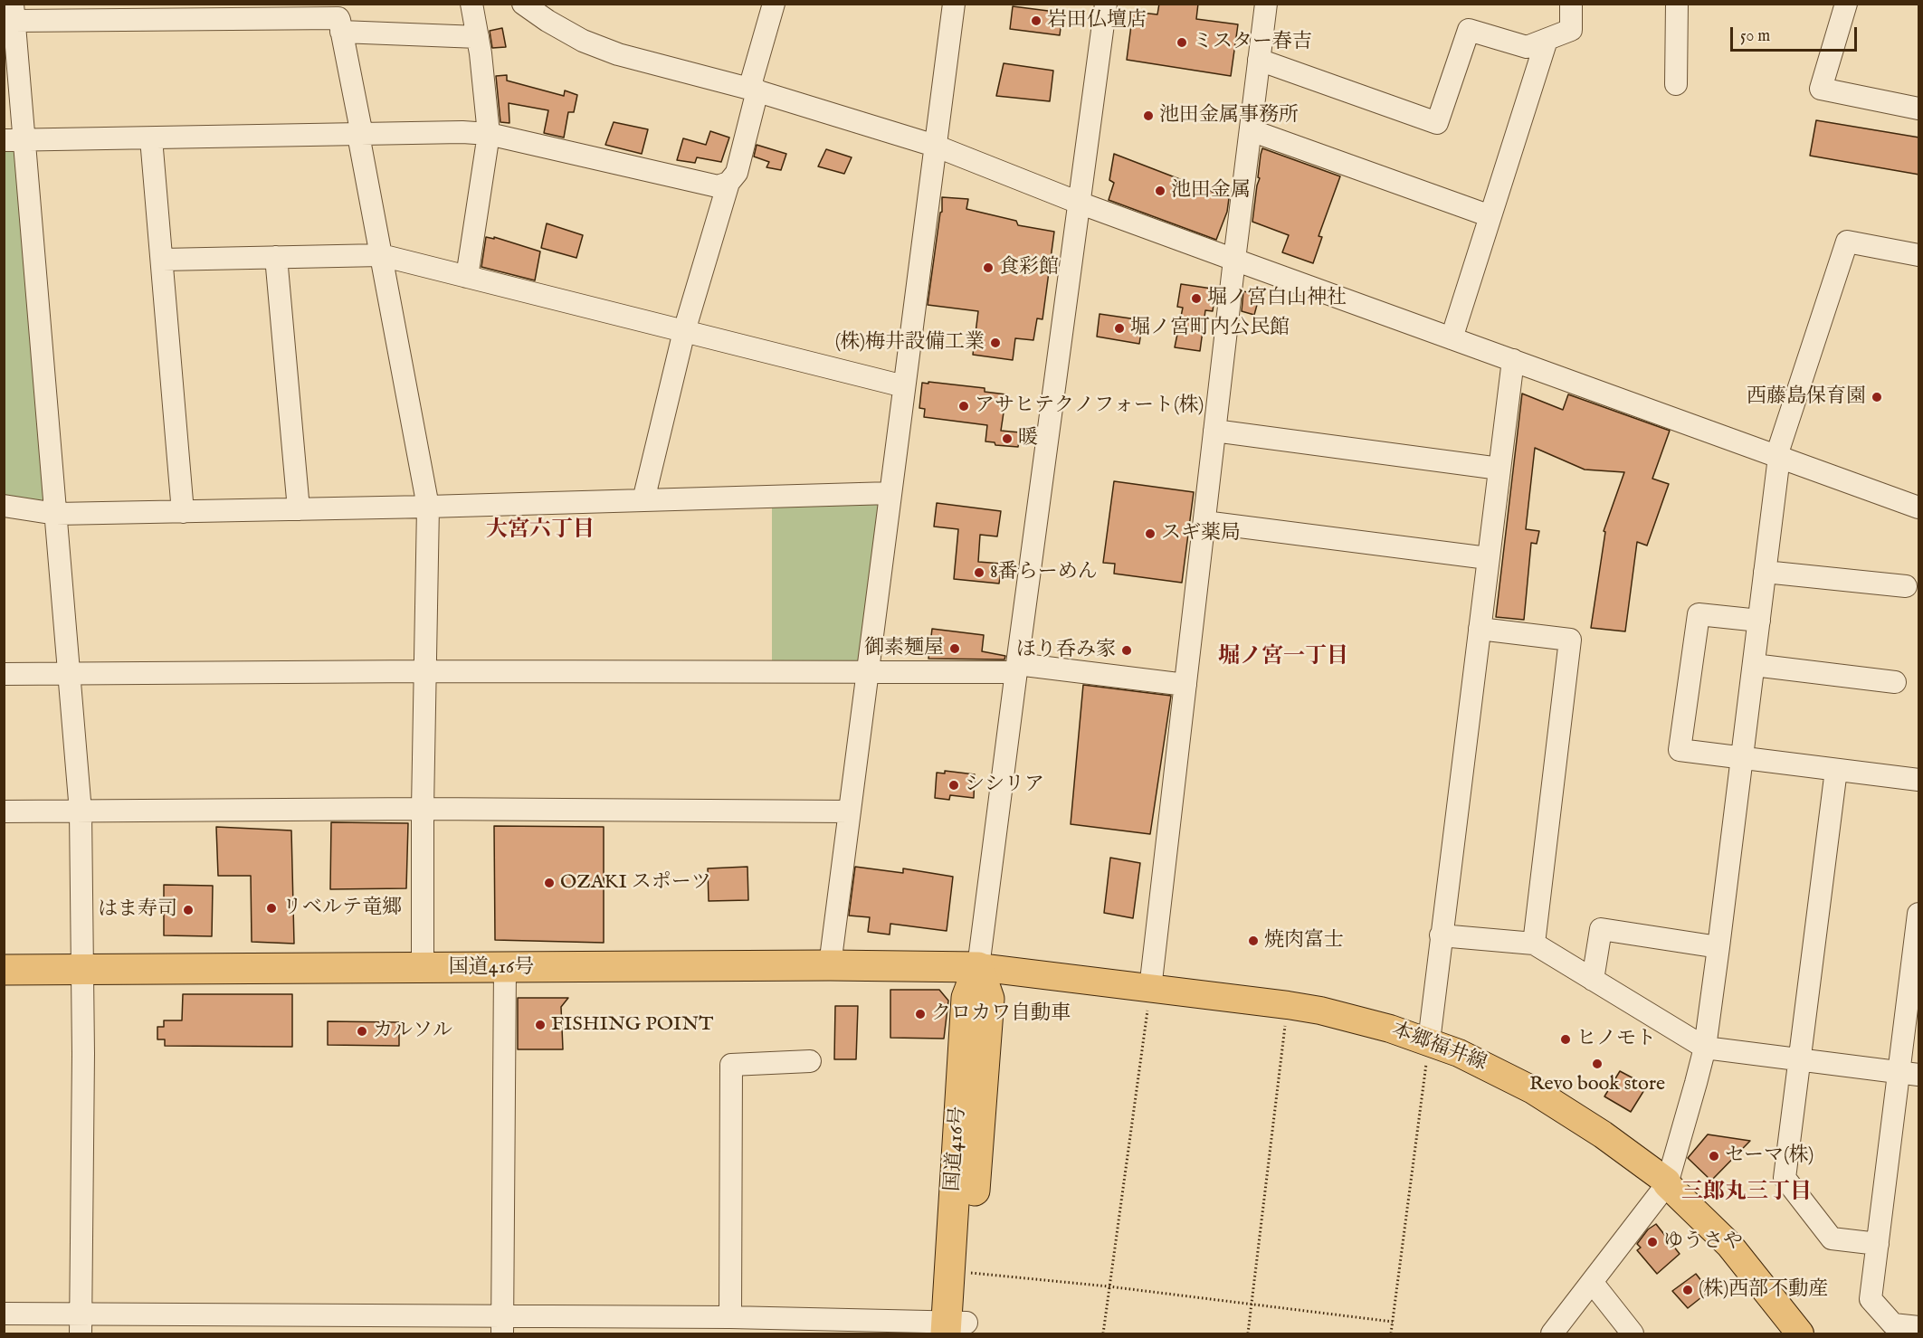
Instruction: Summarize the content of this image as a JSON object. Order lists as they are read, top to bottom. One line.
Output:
{"streets":{"highway":["国道416号"],"main road":["本郷福井線"]},"crossings":[["国道416号","本郷福井線"]],"districts":["大宮六丁目","堀ノ宮一丁目","三郎丸三丁目"],"places":["岩田仏壇店","ミスター春吉","池田金属事務所","池田金属","食彩館","堀ノ宮白山神社","堀ノ宮町内公民館","(株)梅井設備工業","西藤島保育園","アサヒテクノフォート(株)","暖","スギ薬局","8番らーめん","御素麺屋","ほり呑み家","シシリア","OZAKI スポーツ","リベルテ竜郷","はま寿司","焼肉富士","クロカワ自動車","FISHING POINT","カルソル","ヒノモト","Revo book store","セーマ(株)","ゆうさや","(株)西部不動産"],"scale_bar":"50 m"}
